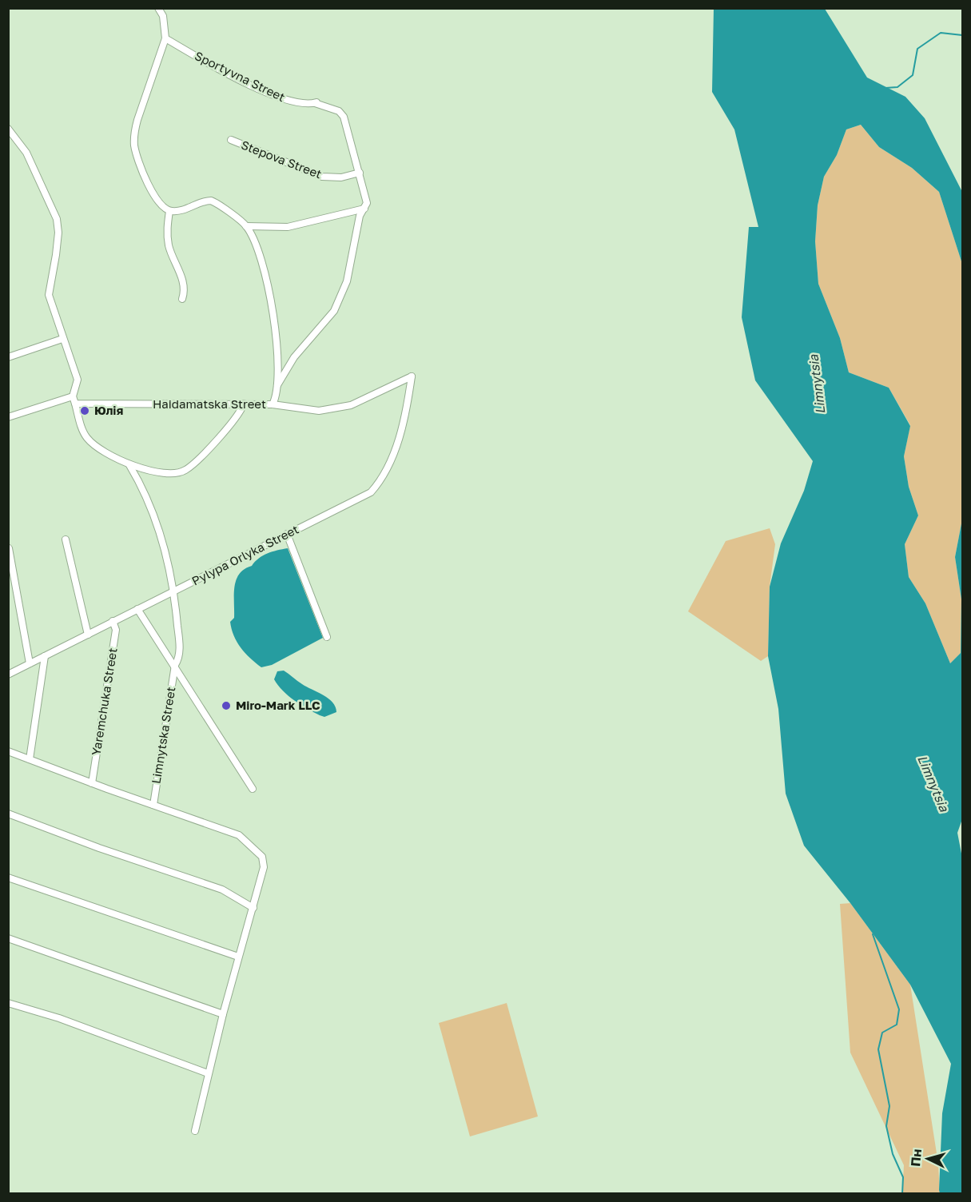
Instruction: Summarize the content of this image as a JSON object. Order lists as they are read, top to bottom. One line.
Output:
{"streets":{"street":["Sportyvna Street","Stepova Street","Haidamatska Street","Pylypa Orlyka Street","Yaremchuka Street","Limnytska Street"]},"crossings":[["Sportyvna Street","Stepova Street"],["Haidamatska Street","Pylypa Orlyka Street"],["Pylypa Orlyka Street","Yaremchuka Street"],["Pylypa Orlyka Street","Limnytska Street"]],"water":["Limnytsia"],"places":["Юлія","Miro-Mark LLC"],"north":"left"}
